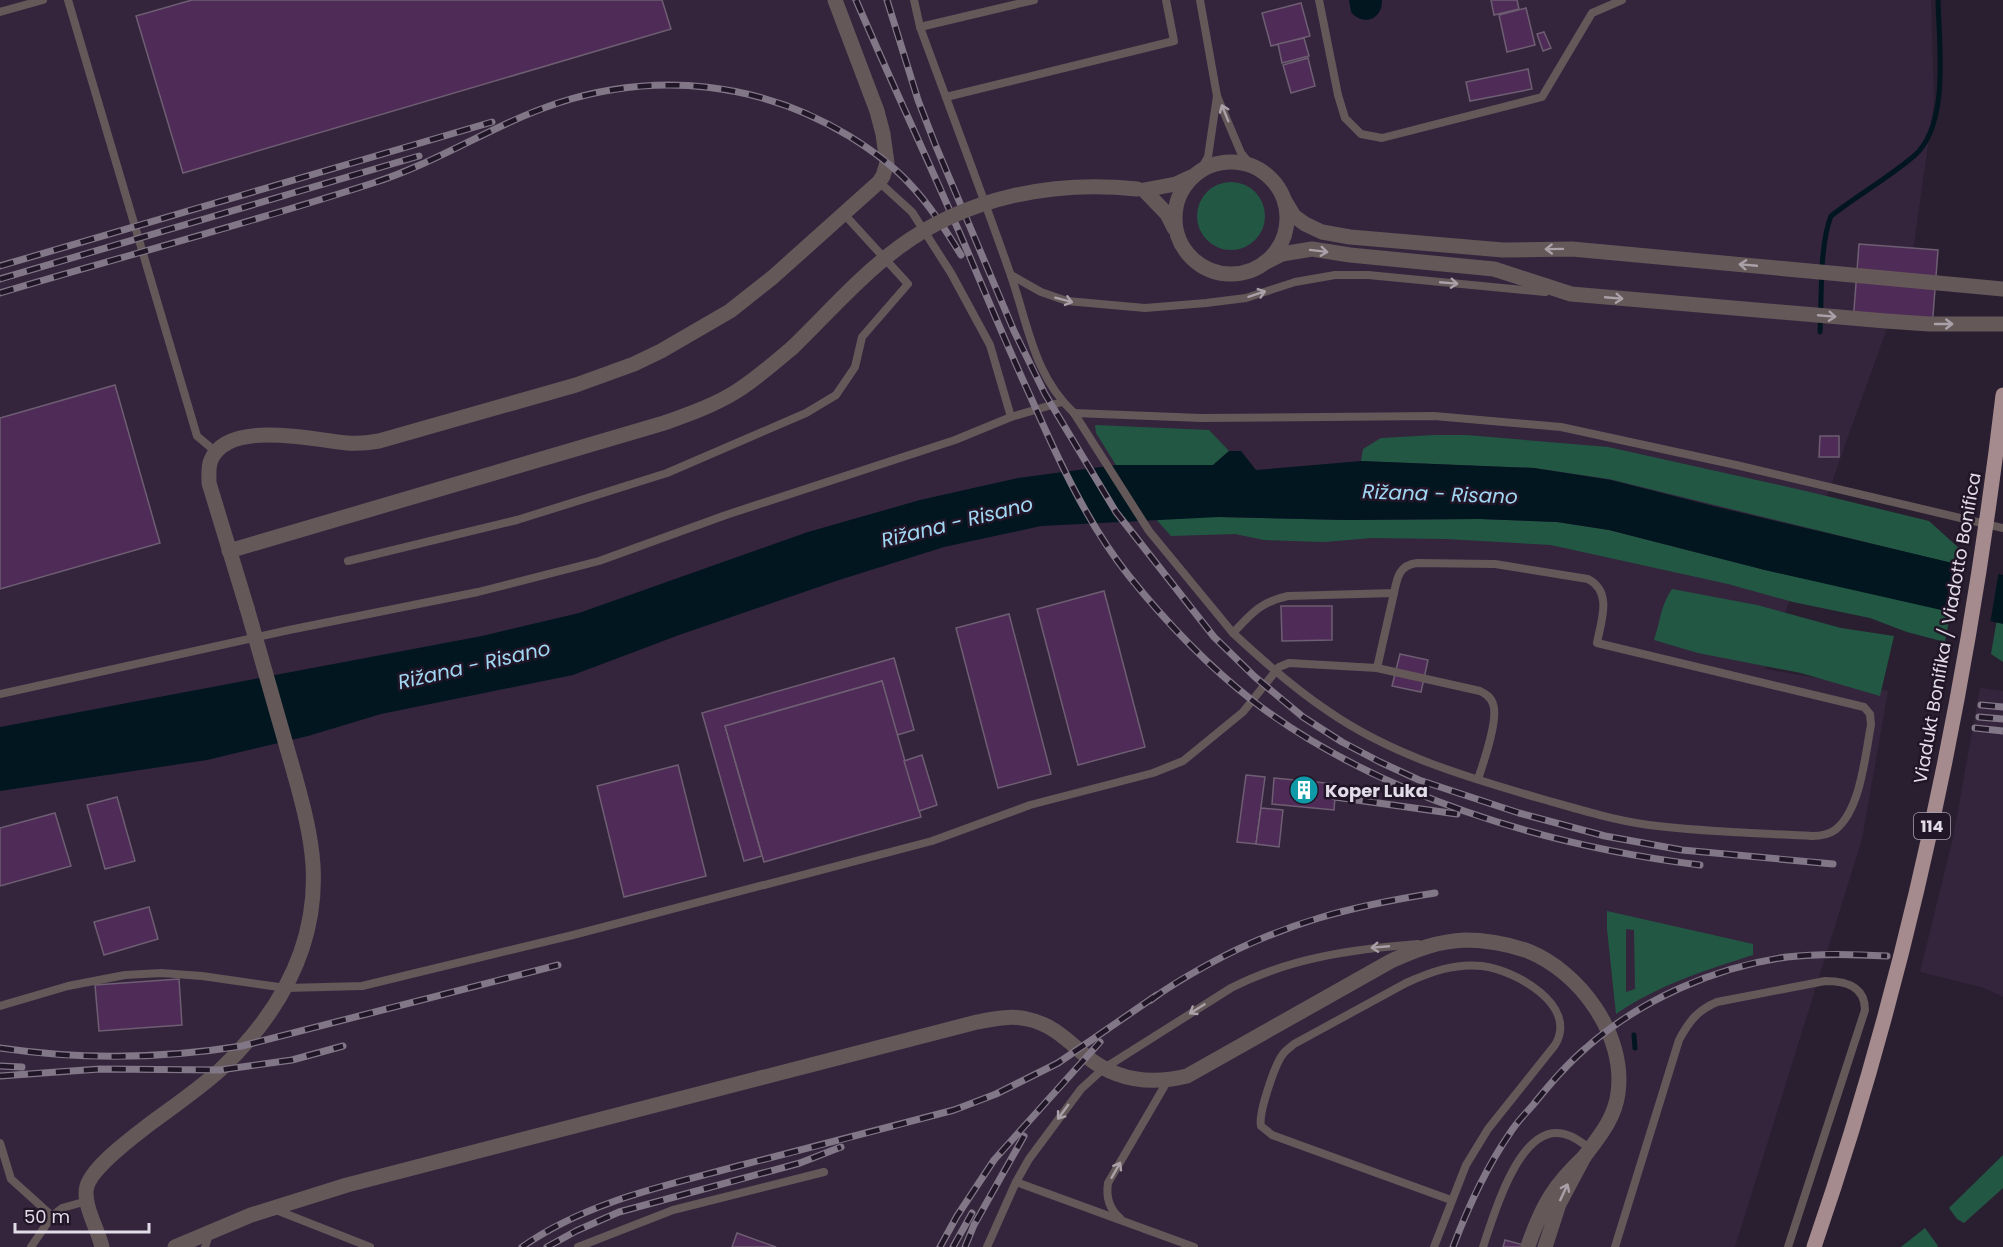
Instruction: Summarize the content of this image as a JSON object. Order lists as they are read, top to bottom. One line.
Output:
{"streets":{"main road":["Viadukt Bonifika / Viadotto Bonifica","114"]},"water":["Rižana - Risano"],"places":{"building":["Koper Luka"]},"scale_bar":"50 m"}
